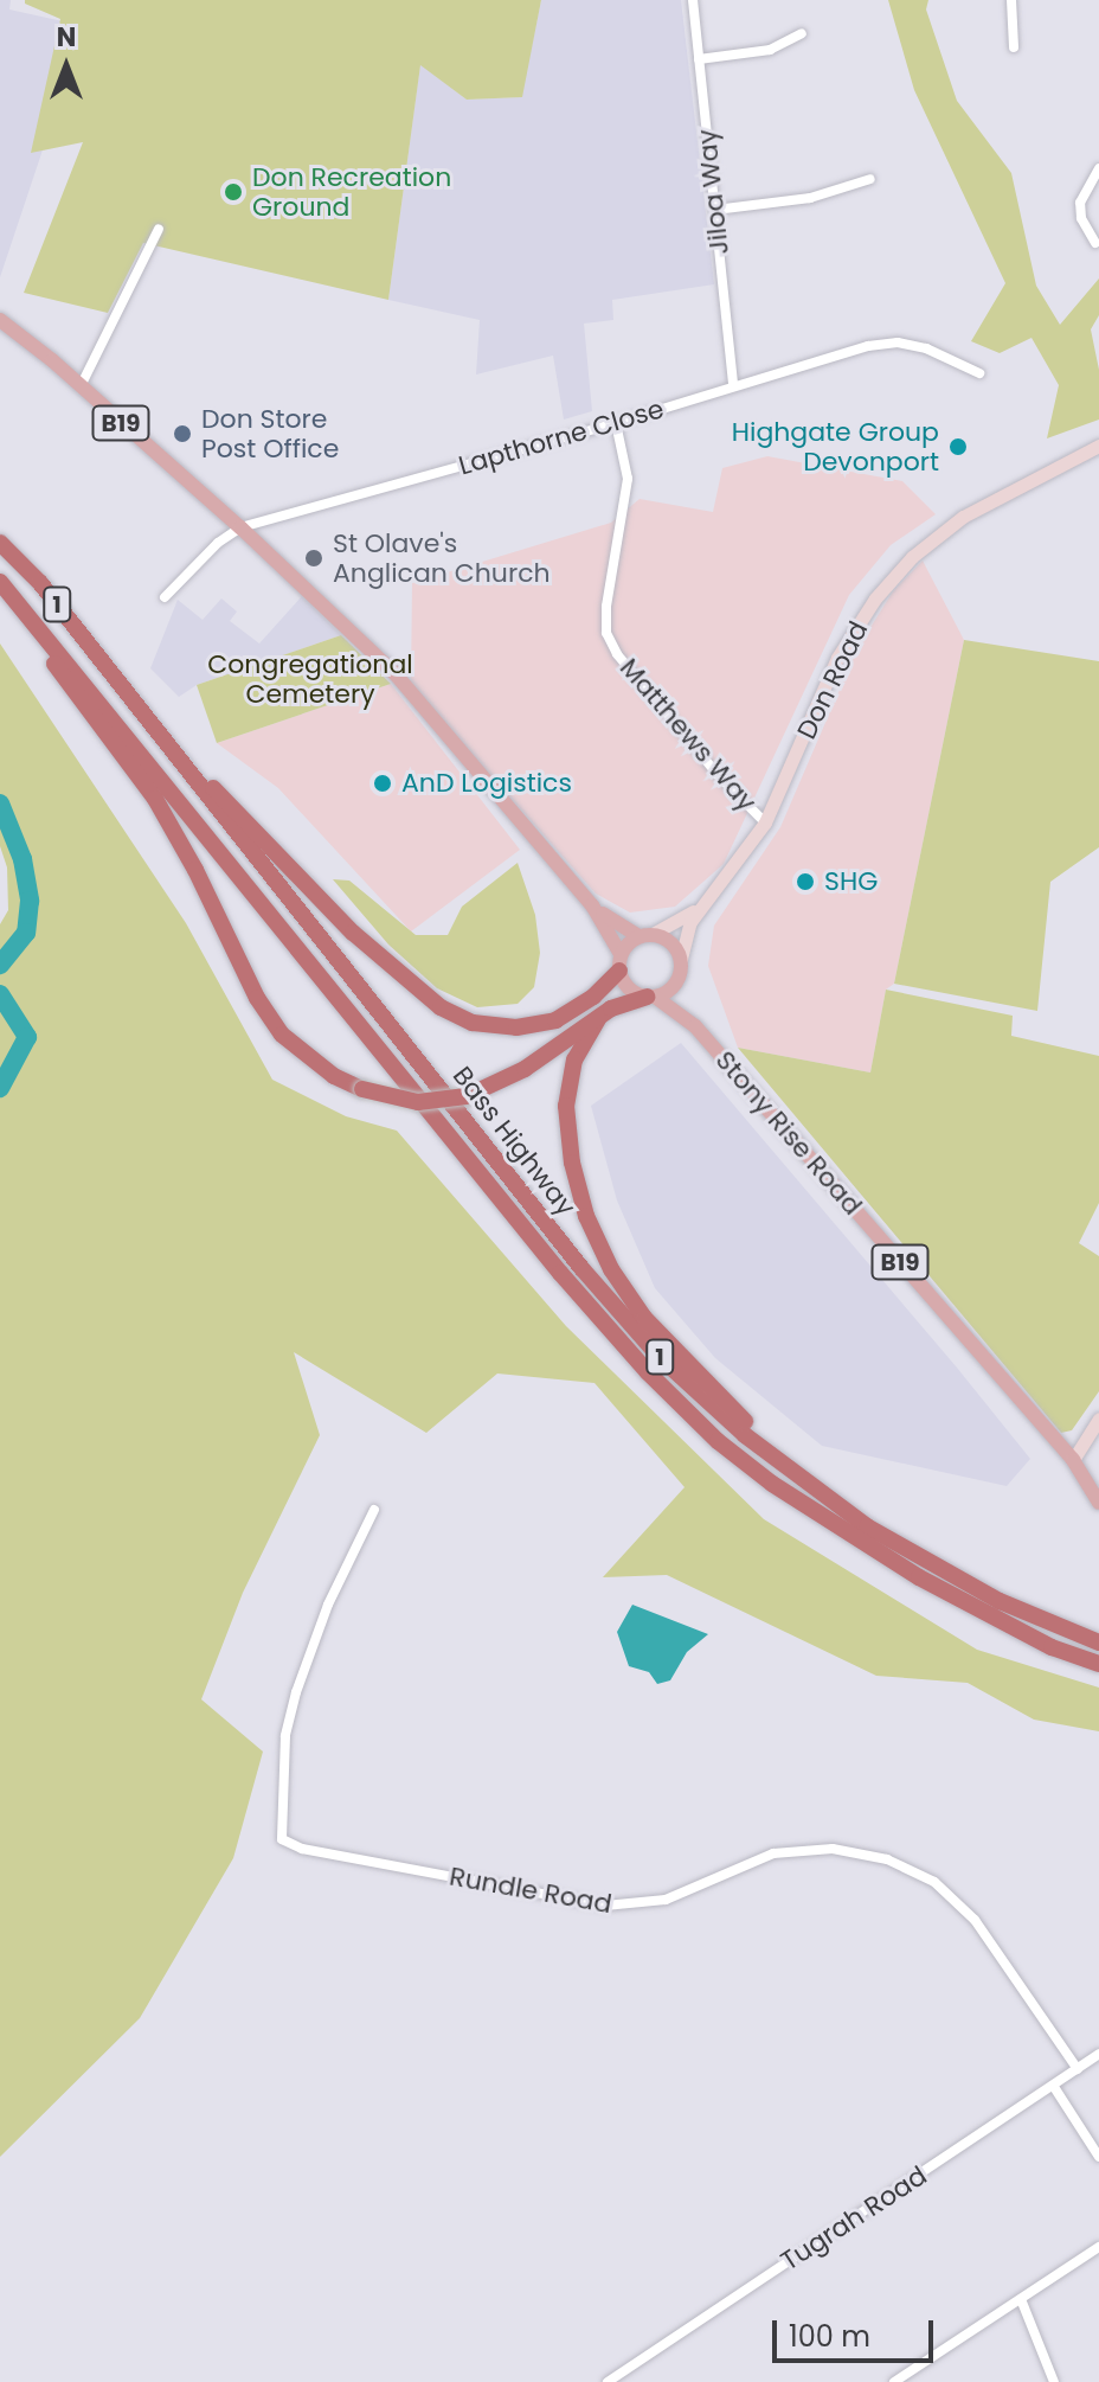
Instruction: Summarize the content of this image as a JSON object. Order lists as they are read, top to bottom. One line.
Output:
{"streets":{"highway":["1","Bass Highway"],"main road":["B19","Don Road","Stony Rise Road"],"street":["Jiloa Way","Lapthorne Close","Matthews Way","Rundle Road","Tugrah Road"]},"crossings":[["Jiloa Way","Lapthorne Close"],["B19","Lapthorne Close"],["B19","Don Road"],["B19","Stony Rise Road"],["Lapthorne Close","Matthews Way"],["Don Road","Matthews Way"],["Don Road","Stony Rise Road"],["Rundle Road","Tugrah Road"]],"parks":["Congregational Cemetery"],"places":["Don Recreation Ground","Don Store Post Office","Highgate Group Devonport","St Olave's Anglican Church","AnD Logistics","SHG"],"scale_bar":"100 m","north":"top"}
